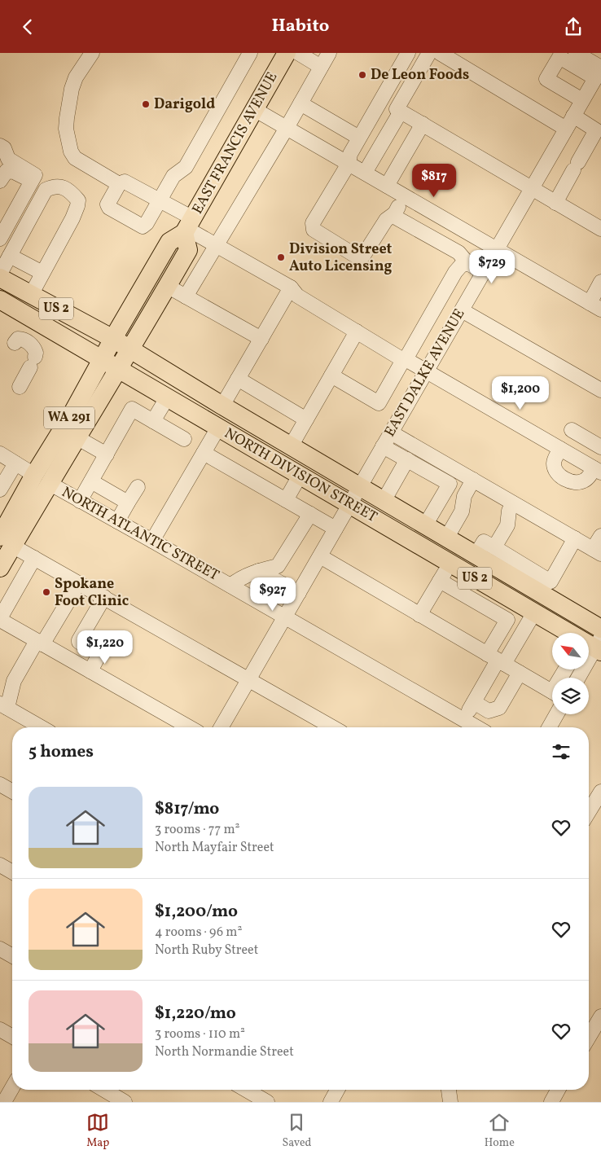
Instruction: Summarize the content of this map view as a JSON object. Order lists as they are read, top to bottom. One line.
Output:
{"streets":{"main road":["EAST FRANCIS AVENUE","US 2","WA 291","NORTH DIVISION STREET"],"street":["EAST DALKE AVENUE","NORTH ATLANTIC STREET"]},"crossings":[["EAST FRANCIS AVENUE","WA 291"],["EAST FRANCIS AVENUE","NORTH DIVISION STREET"],["EAST DALKE AVENUE","NORTH DIVISION STREET"],["EAST DALKE AVENUE","NORTH ATLANTIC STREET"],["WA 291","NORTH DIVISION STREET"],["WA 291","NORTH ATLANTIC STREET"]],"places":["De Leon Foods","Darigold","Division Street Auto Licensing","Spokane Foot Clinic"],"north":"top left","page":{"header":"Habito","price":["$817","$729","$1,200","$927","$1,220"],"heading":"5 homes","list":[{"name":"$817/mo","note":"3 rooms · 77 m² · North Mayfair Street"},{"name":"$1,200/mo","note":"4 rooms · 96 m² · North Ruby Street"},{"name":"$1,220/mo","note":"3 rooms · 110 m² · North Normandie Street"}],"tabs":["Map","Saved","Home"]}}
